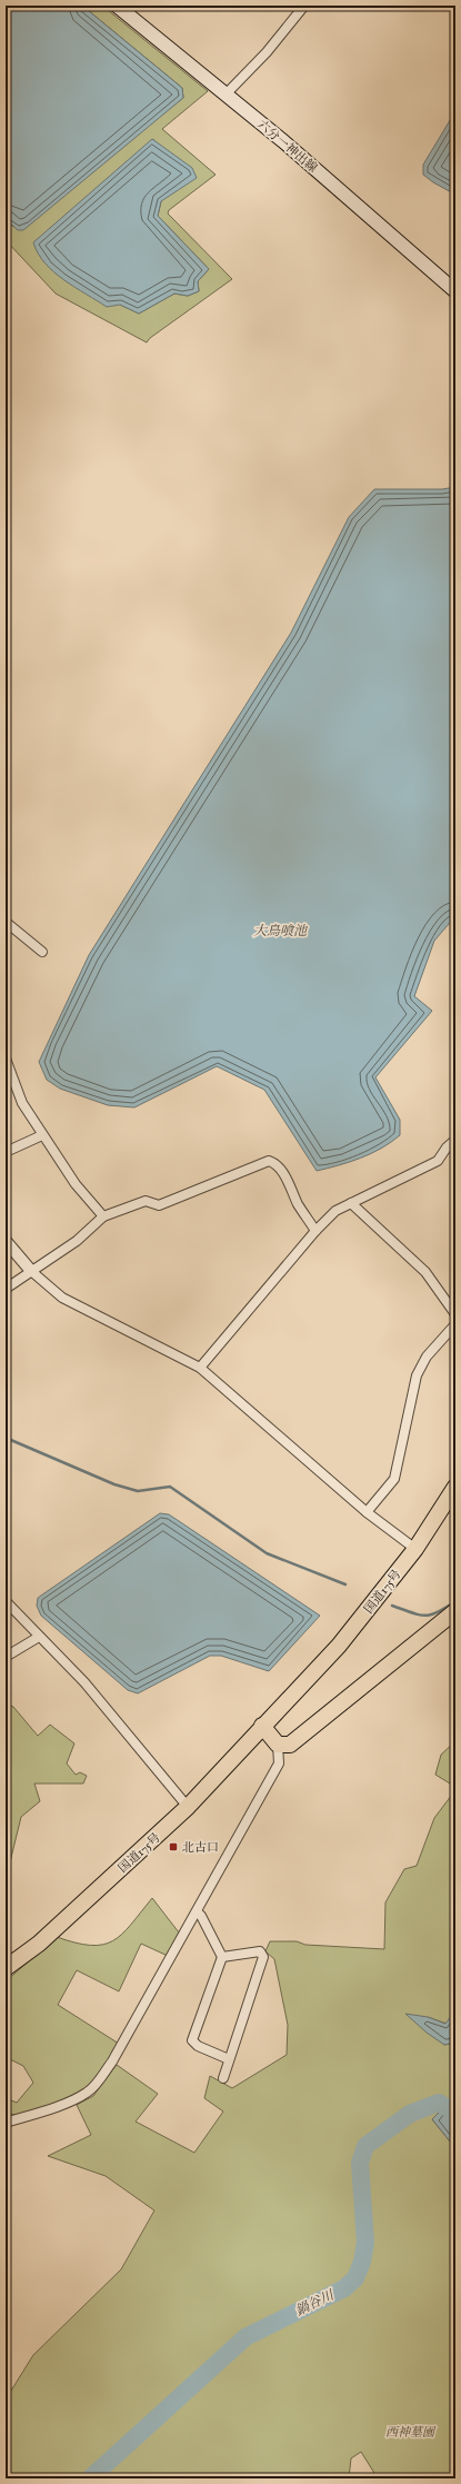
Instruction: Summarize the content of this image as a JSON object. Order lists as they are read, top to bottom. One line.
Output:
{"streets":{"highway":["国道175号"],"main road":["六分一神出線"]},"water":["大鳥喰池","鍋谷川"],"parks":["西神墓園"],"places":{"transit":["北古口"]}}
